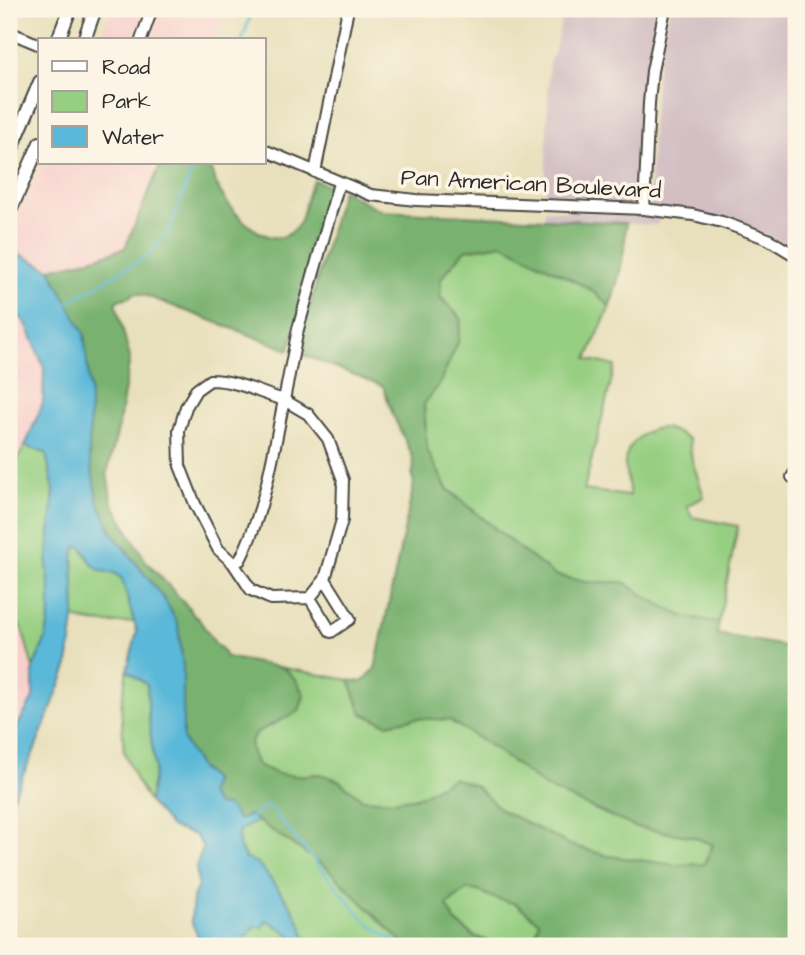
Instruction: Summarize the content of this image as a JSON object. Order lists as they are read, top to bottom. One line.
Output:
{"streets":{"street":["Pan American Boulevard"]},"legend":["Road","Park","Water"]}
